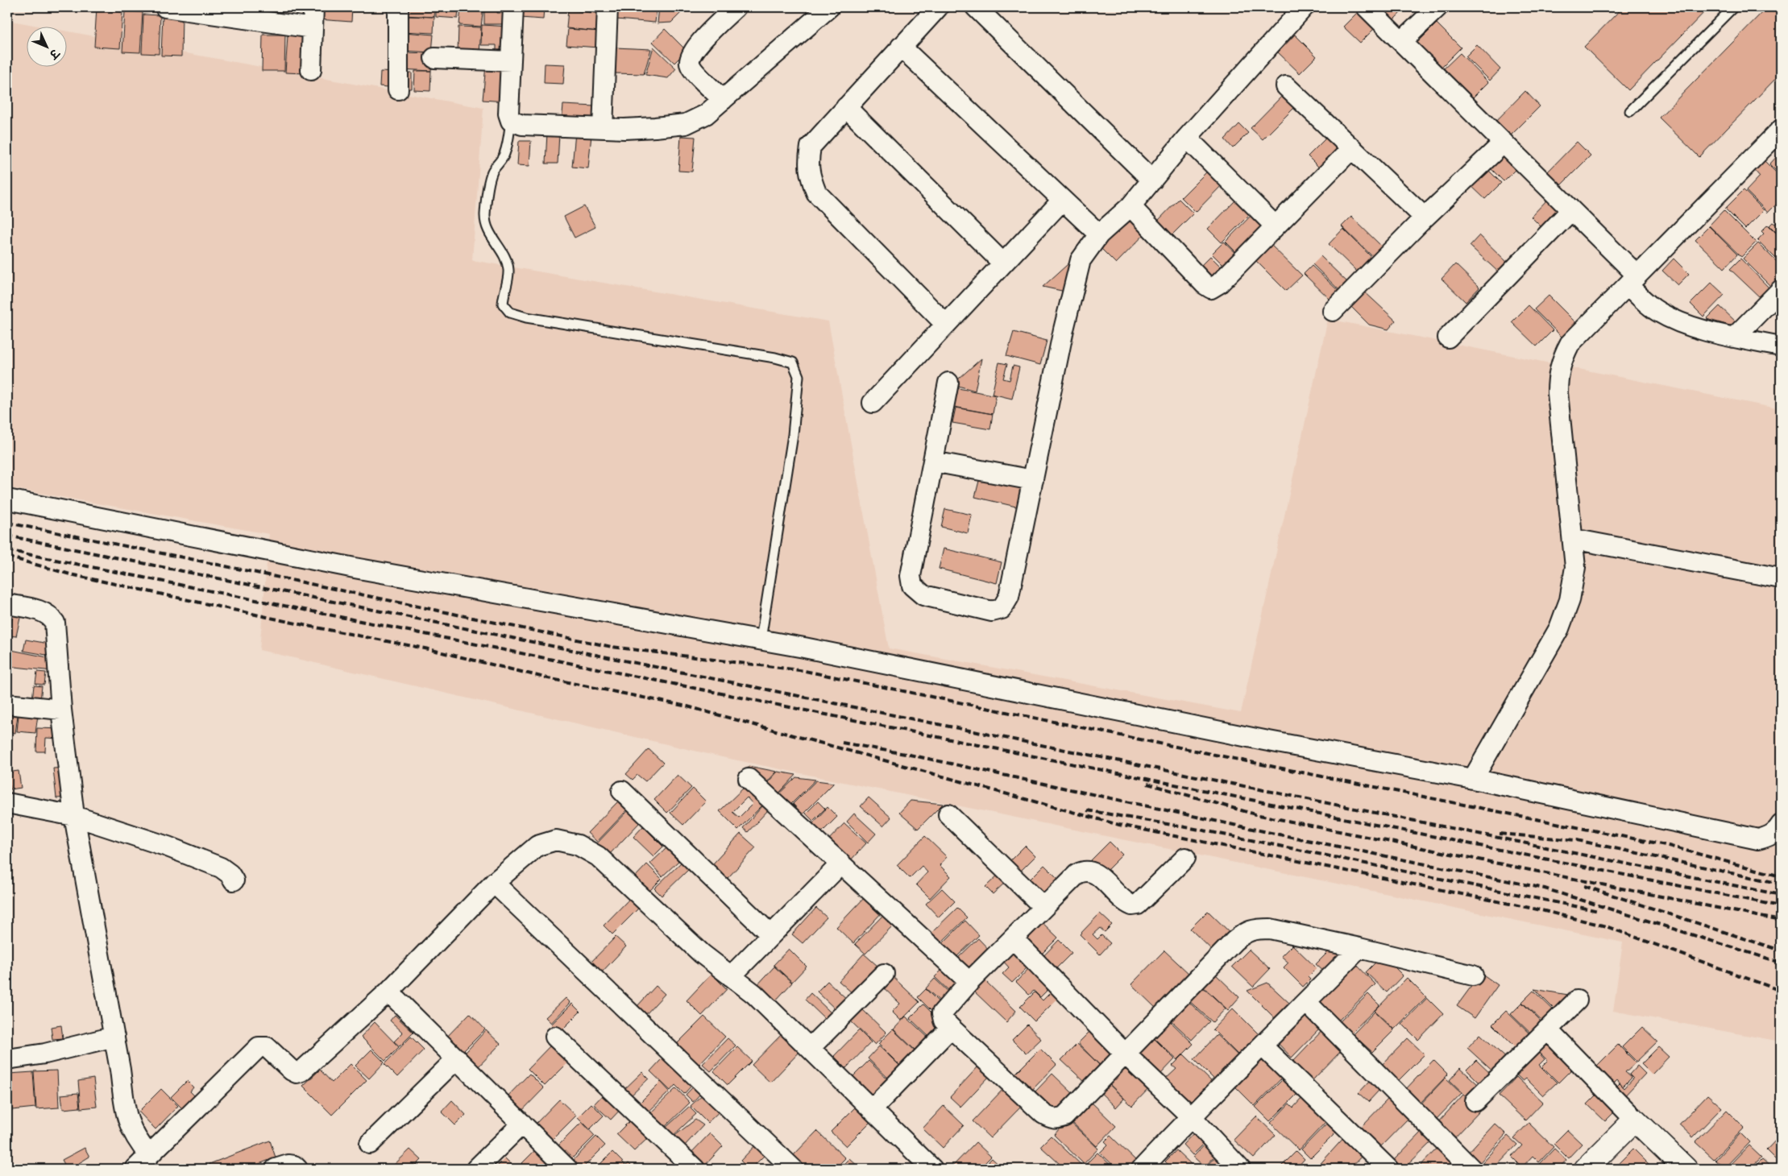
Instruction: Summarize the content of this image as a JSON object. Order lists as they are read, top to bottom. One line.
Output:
{"north":"bottom right"}
